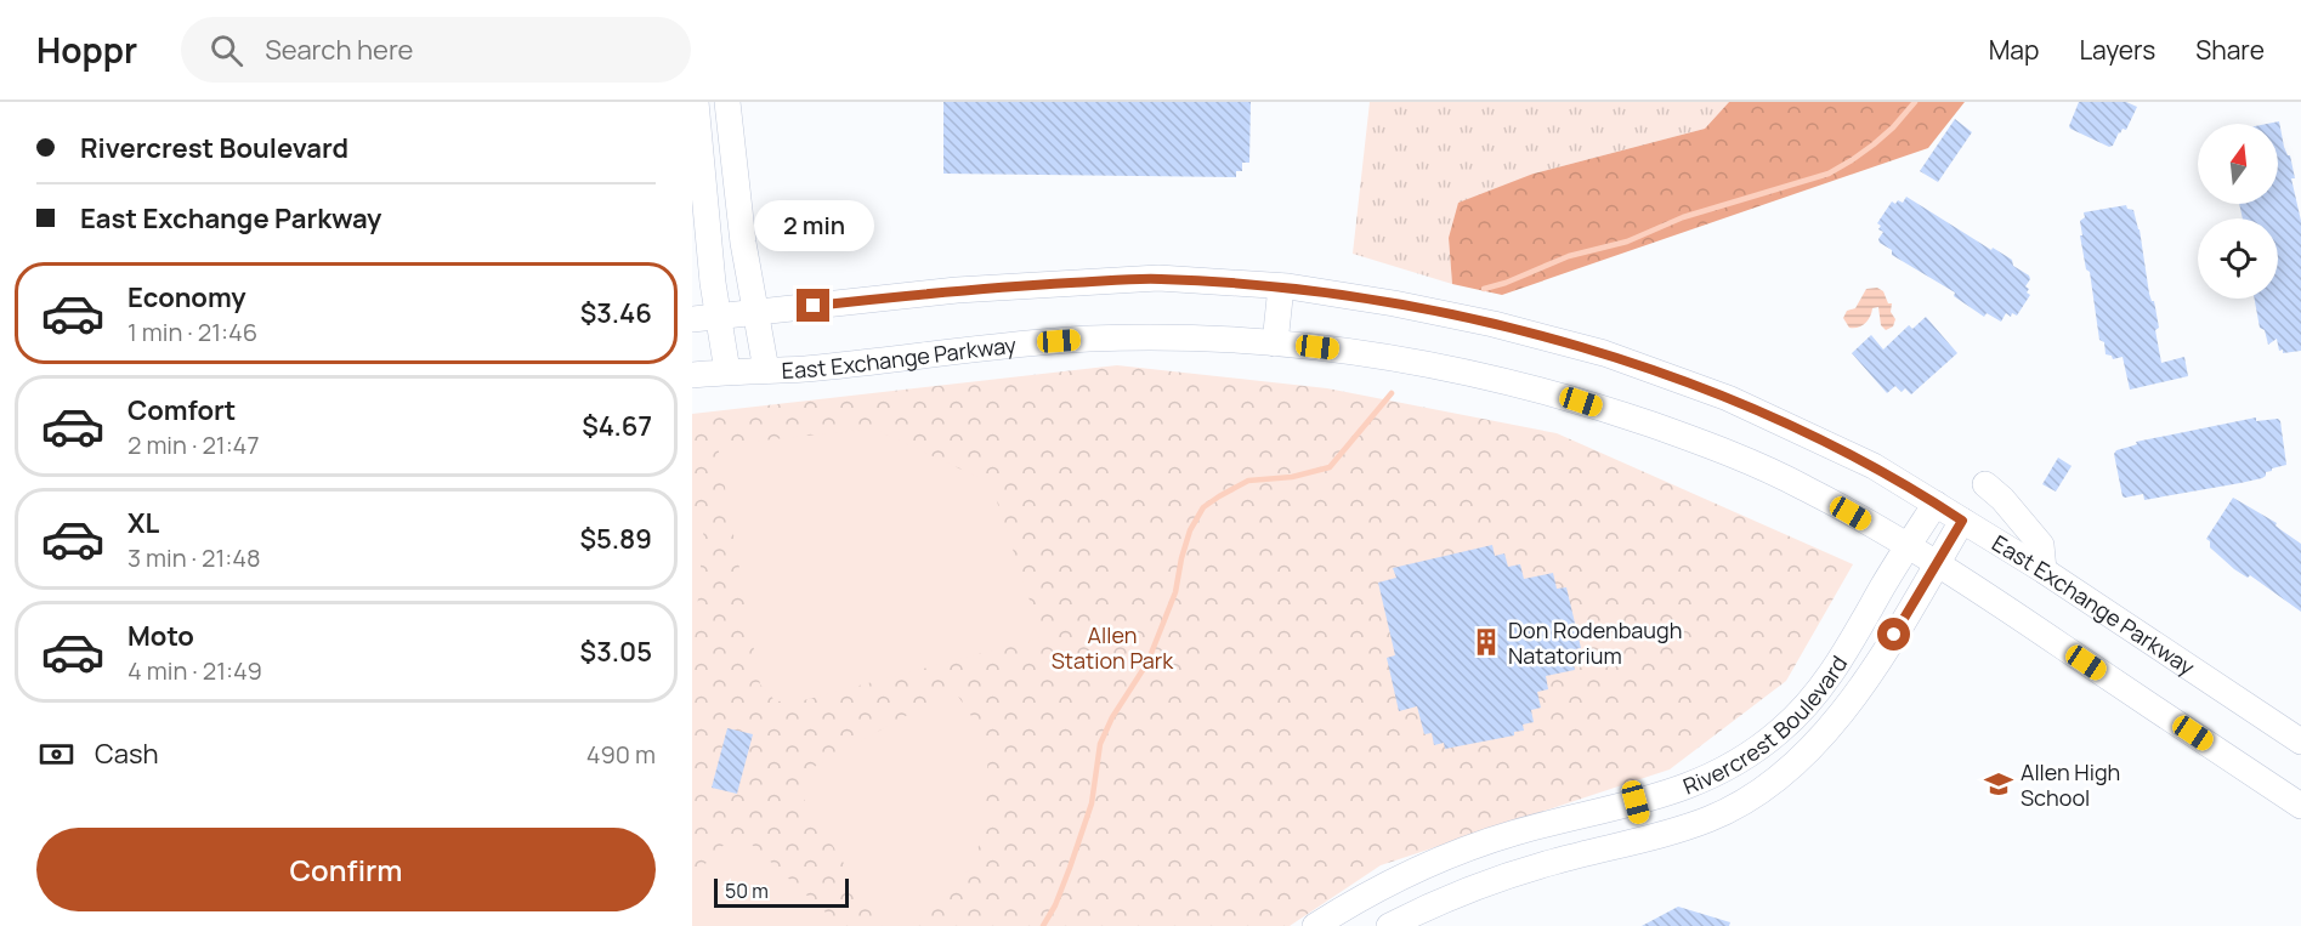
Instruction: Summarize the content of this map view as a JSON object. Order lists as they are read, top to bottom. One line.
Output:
{"streets":{"main road":["East Exchange Parkway","Rivercrest Boulevard"]},"crossings":[["East Exchange Parkway","Rivercrest Boulevard"]],"parks":["Allen Station Park"],"places":{"building":["Don Rodenbaugh Natatorium"],"school or university":["Allen High School"]},"scale_bar":"50 m","north":"top","page":{"header":"Hoppr","search":"Search here","nav":["Map","Layers","Share"],"banner":["Rivercrest Boulevard","East Exchange Parkway"],"bubble":"2 min","list":[{"name":"Economy","note":"1 min · 21:46","value":"$3.46"},{"name":"Comfort","note":"2 min · 21:47","value":"$4.67"},{"name":"XL","note":"3 min · 21:48","value":"$5.89"},{"name":"Moto","note":"4 min · 21:49","value":"$3.05"}],"pay":["Cash","490 m"],"buttons":"Confirm","scale":"50 m"}}
